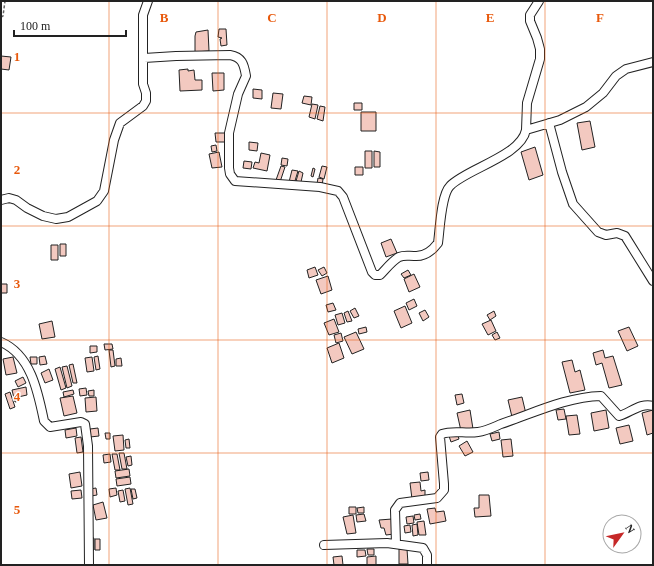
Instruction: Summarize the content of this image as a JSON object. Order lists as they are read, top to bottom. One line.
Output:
{"scale_bar":"100 m","north":"top right","grid":{"columns":["B","C","D","E","F"],"rows":["1","2","3","4","5"]}}
